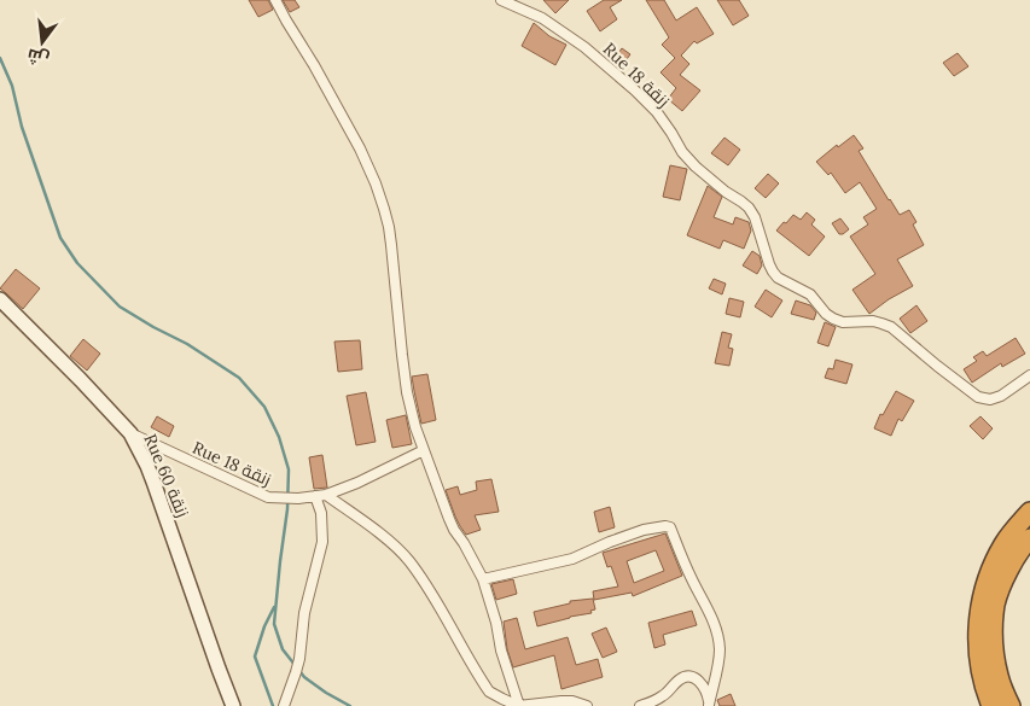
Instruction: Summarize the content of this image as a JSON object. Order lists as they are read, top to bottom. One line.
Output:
{"streets":{"street":["Rue 18 زنقة","Rue 60 زنقة"]},"crossings":[["Rue 18 زنقة","Rue 60 زنقة"]],"north":"bottom"}
